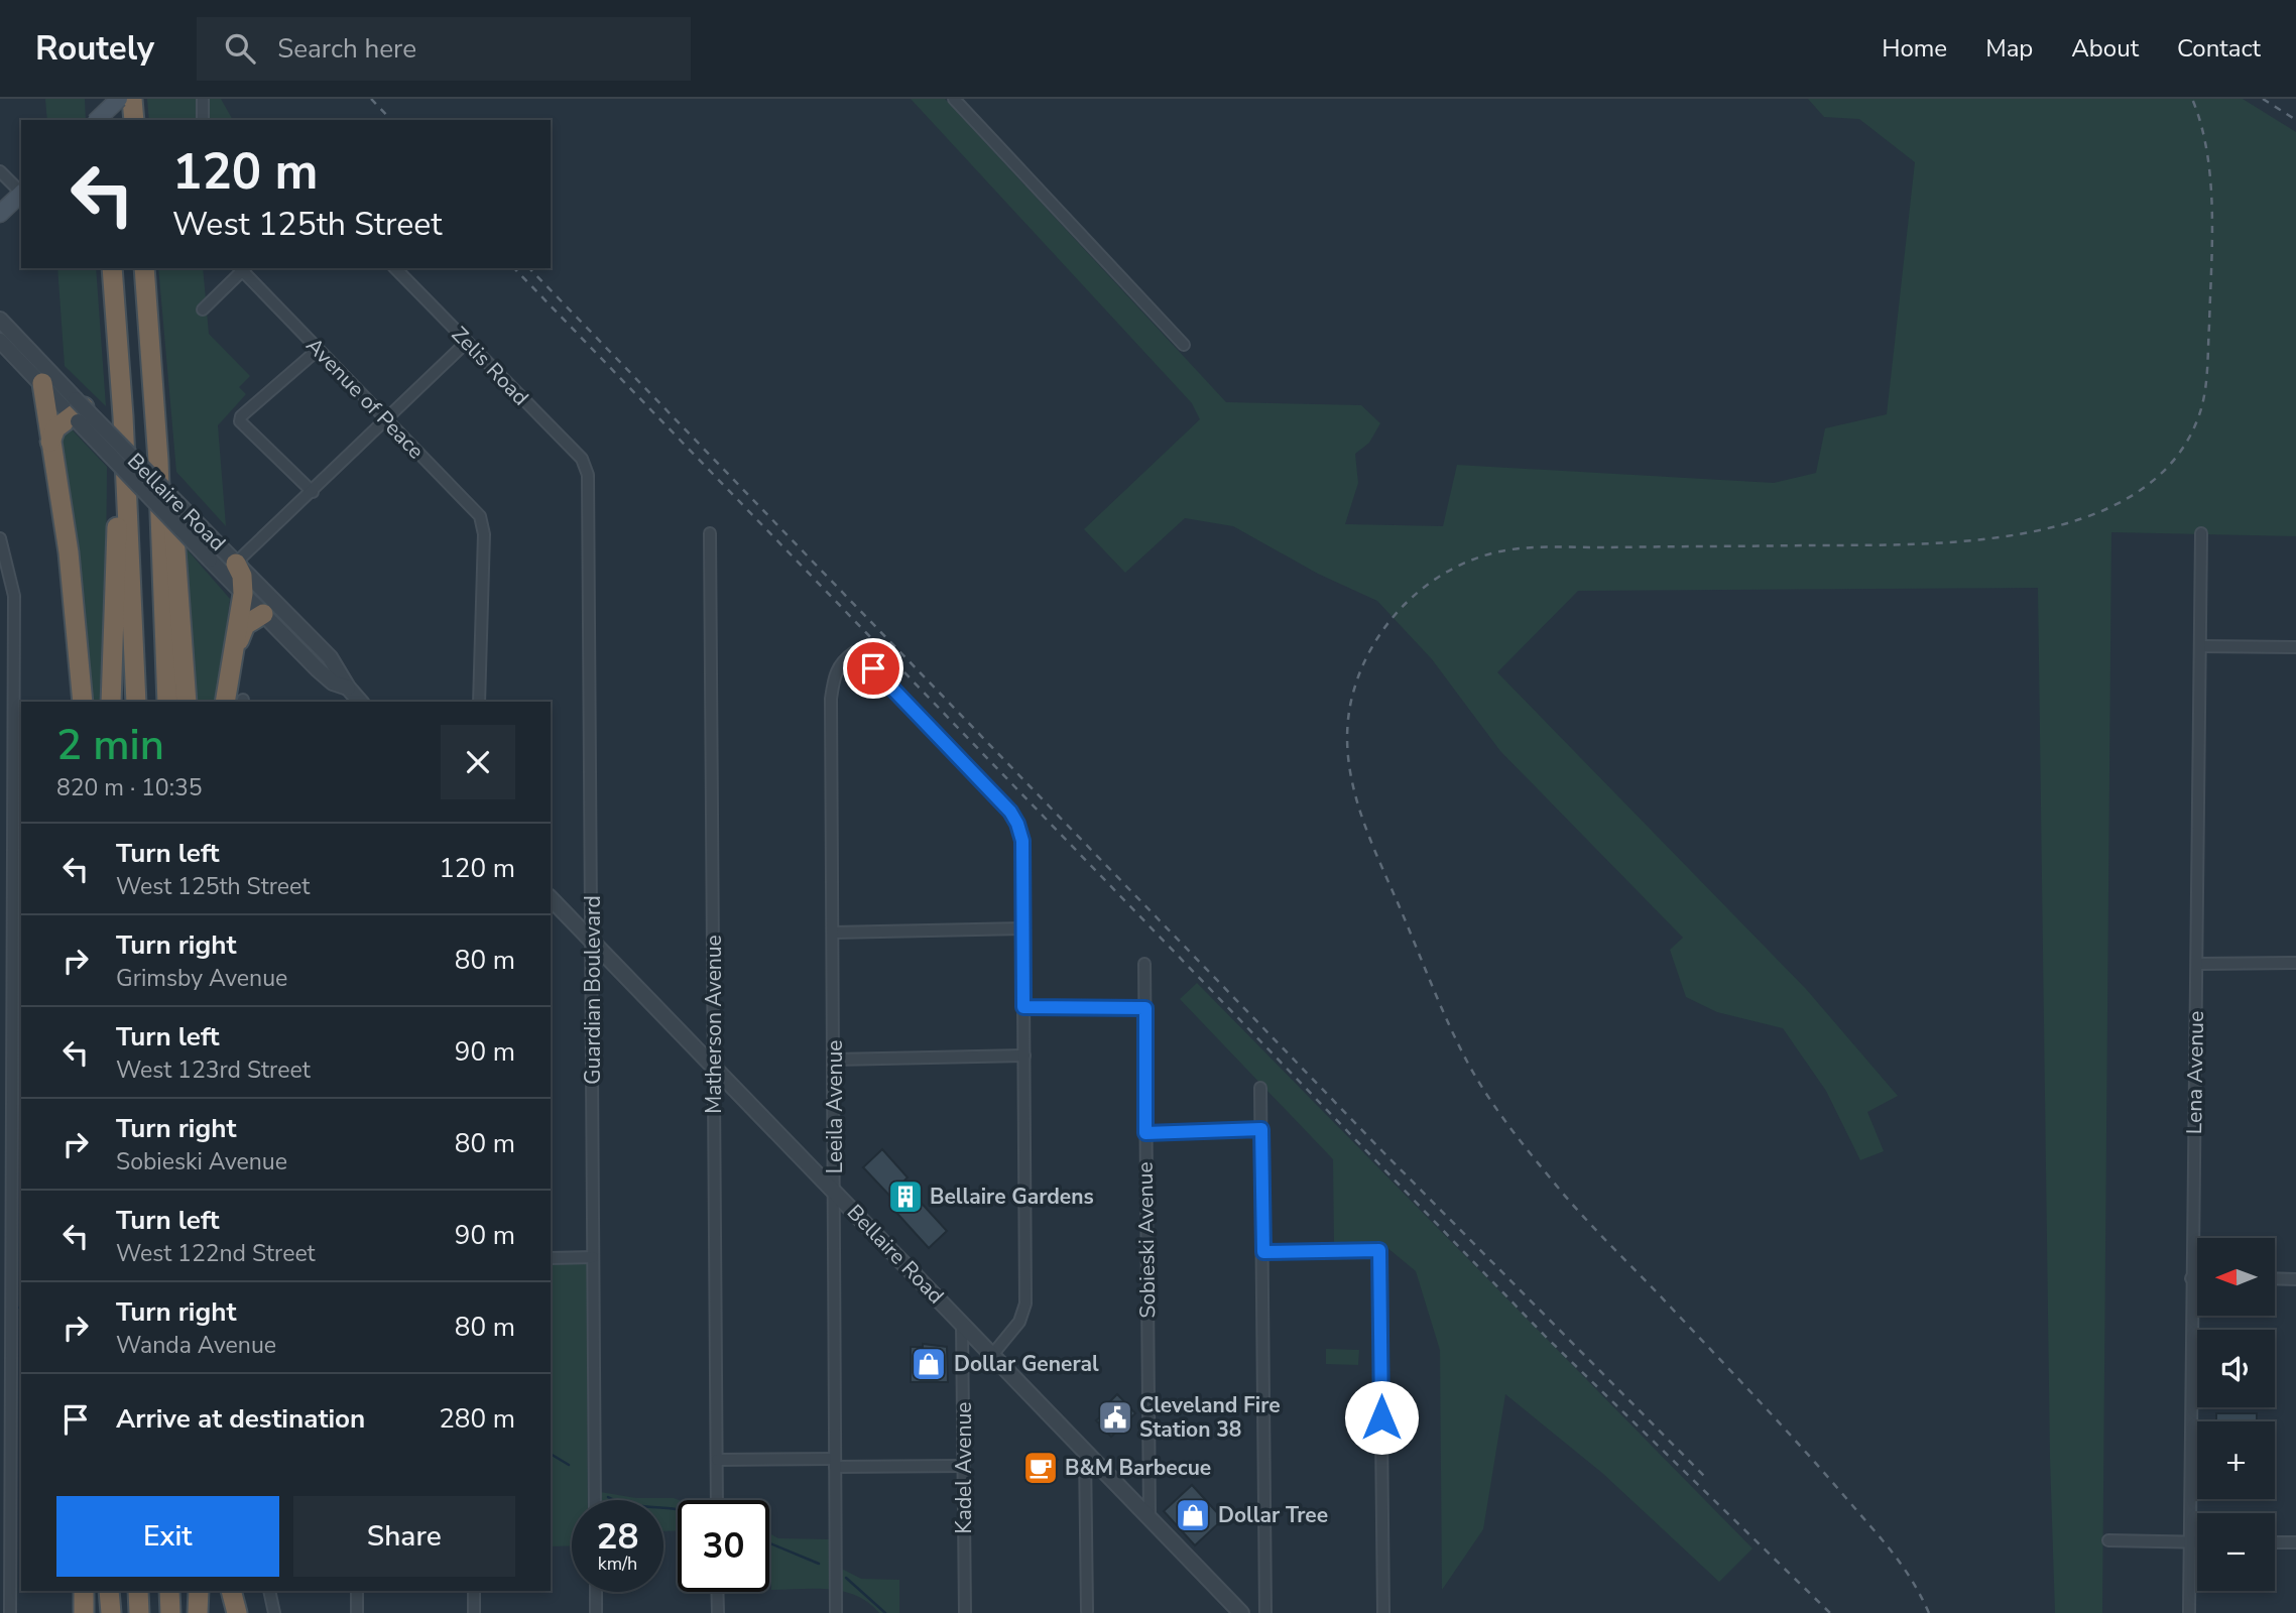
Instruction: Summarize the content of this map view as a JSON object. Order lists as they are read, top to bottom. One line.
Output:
{"streets":{"street":["Zelis Road","Avenue of Peace","Bellaire Road","Guardian Boulevard","Matherson Avenue","Lena Avenue","Leeila Avenue","Sobieski Avenue","Kadel Avenue"]},"crossings":[["Zelis Road","Guardian Boulevard"],["Bellaire Road","Guardian Boulevard"],["Bellaire Road","Matherson Avenue"],["Bellaire Road","Leeila Avenue"],["Bellaire Road","Sobieski Avenue"],["Bellaire Road","Kadel Avenue"]],"places":{"building":["Bellaire Gardens"],"shop":["Dollar General","Dollar Tree"],"public building":["Cleveland Fire Station 38"],"cafe":["B&M Barbecue"]},"north":"left","page":{"header":"Routely","search":"Search here","nav":["Home","Map","About","Contact"],"turn":["120 m","West 125th Street"],"heading":["2 min","820 m · 10:35"],"list":[{"name":"Turn left","note":"West 125th Street","value":"120 m"},{"name":"Turn right","note":"Grimsby Avenue","value":"80 m"},{"name":"Turn left","note":"West 123rd Street","value":"90 m"},{"name":"Turn right","note":"Sobieski Avenue","value":"80 m"},{"name":"Turn left","note":"West 122nd Street","value":"90 m"},{"name":"Turn right","note":"Wanda Avenue","value":"80 m"},{"name":"Arrive at destination","value":"280 m"}],"map_buttons":["+","−"],"buttons":["Exit","Share"],"speed":"28 km/h","limit":"30"}}
